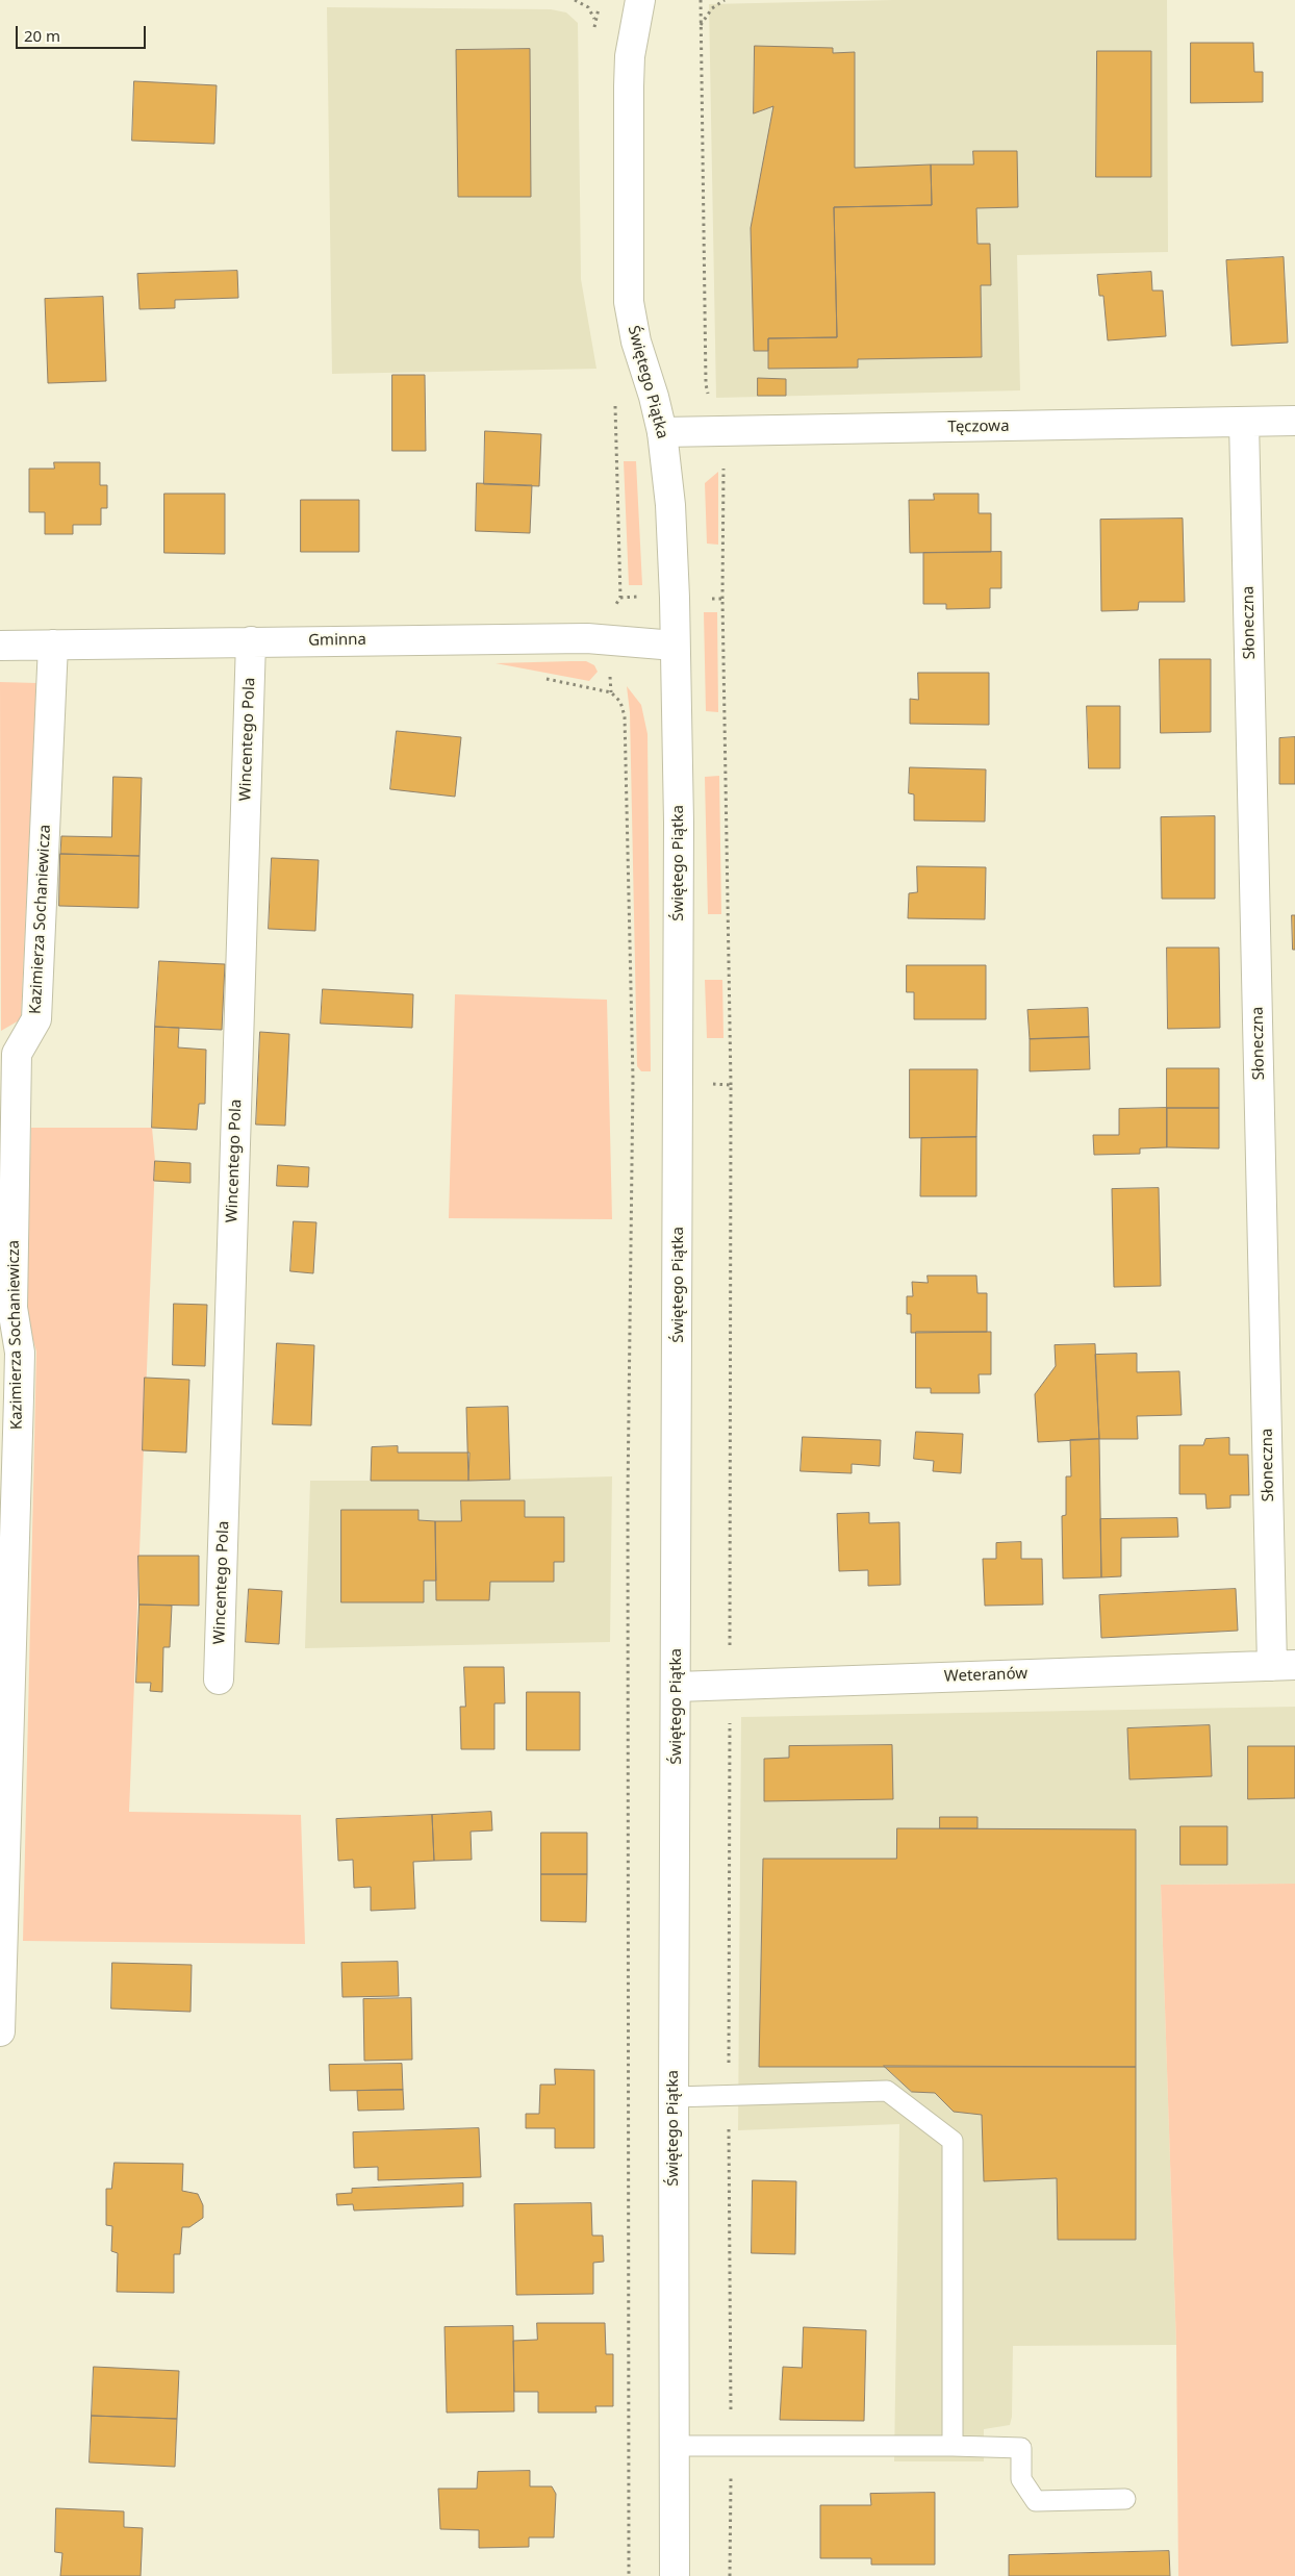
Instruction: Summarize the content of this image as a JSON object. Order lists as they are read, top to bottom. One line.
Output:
{"streets":{"street":["Świętego Piątka","Tęczowa","Słoneczna","Gminna","Wincentego Pola","Kazimierza Sochaniewicza","Weteranów"]},"crossings":[["Świętego Piątka","Tęczowa"],["Świętego Piątka","Gminna"],["Świętego Piątka","Weteranów"],["Tęczowa","Słoneczna"],["Słoneczna","Weteranów"],["Gminna","Wincentego Pola"],["Gminna","Kazimierza Sochaniewicza"]],"scale_bar":"20 m"}
